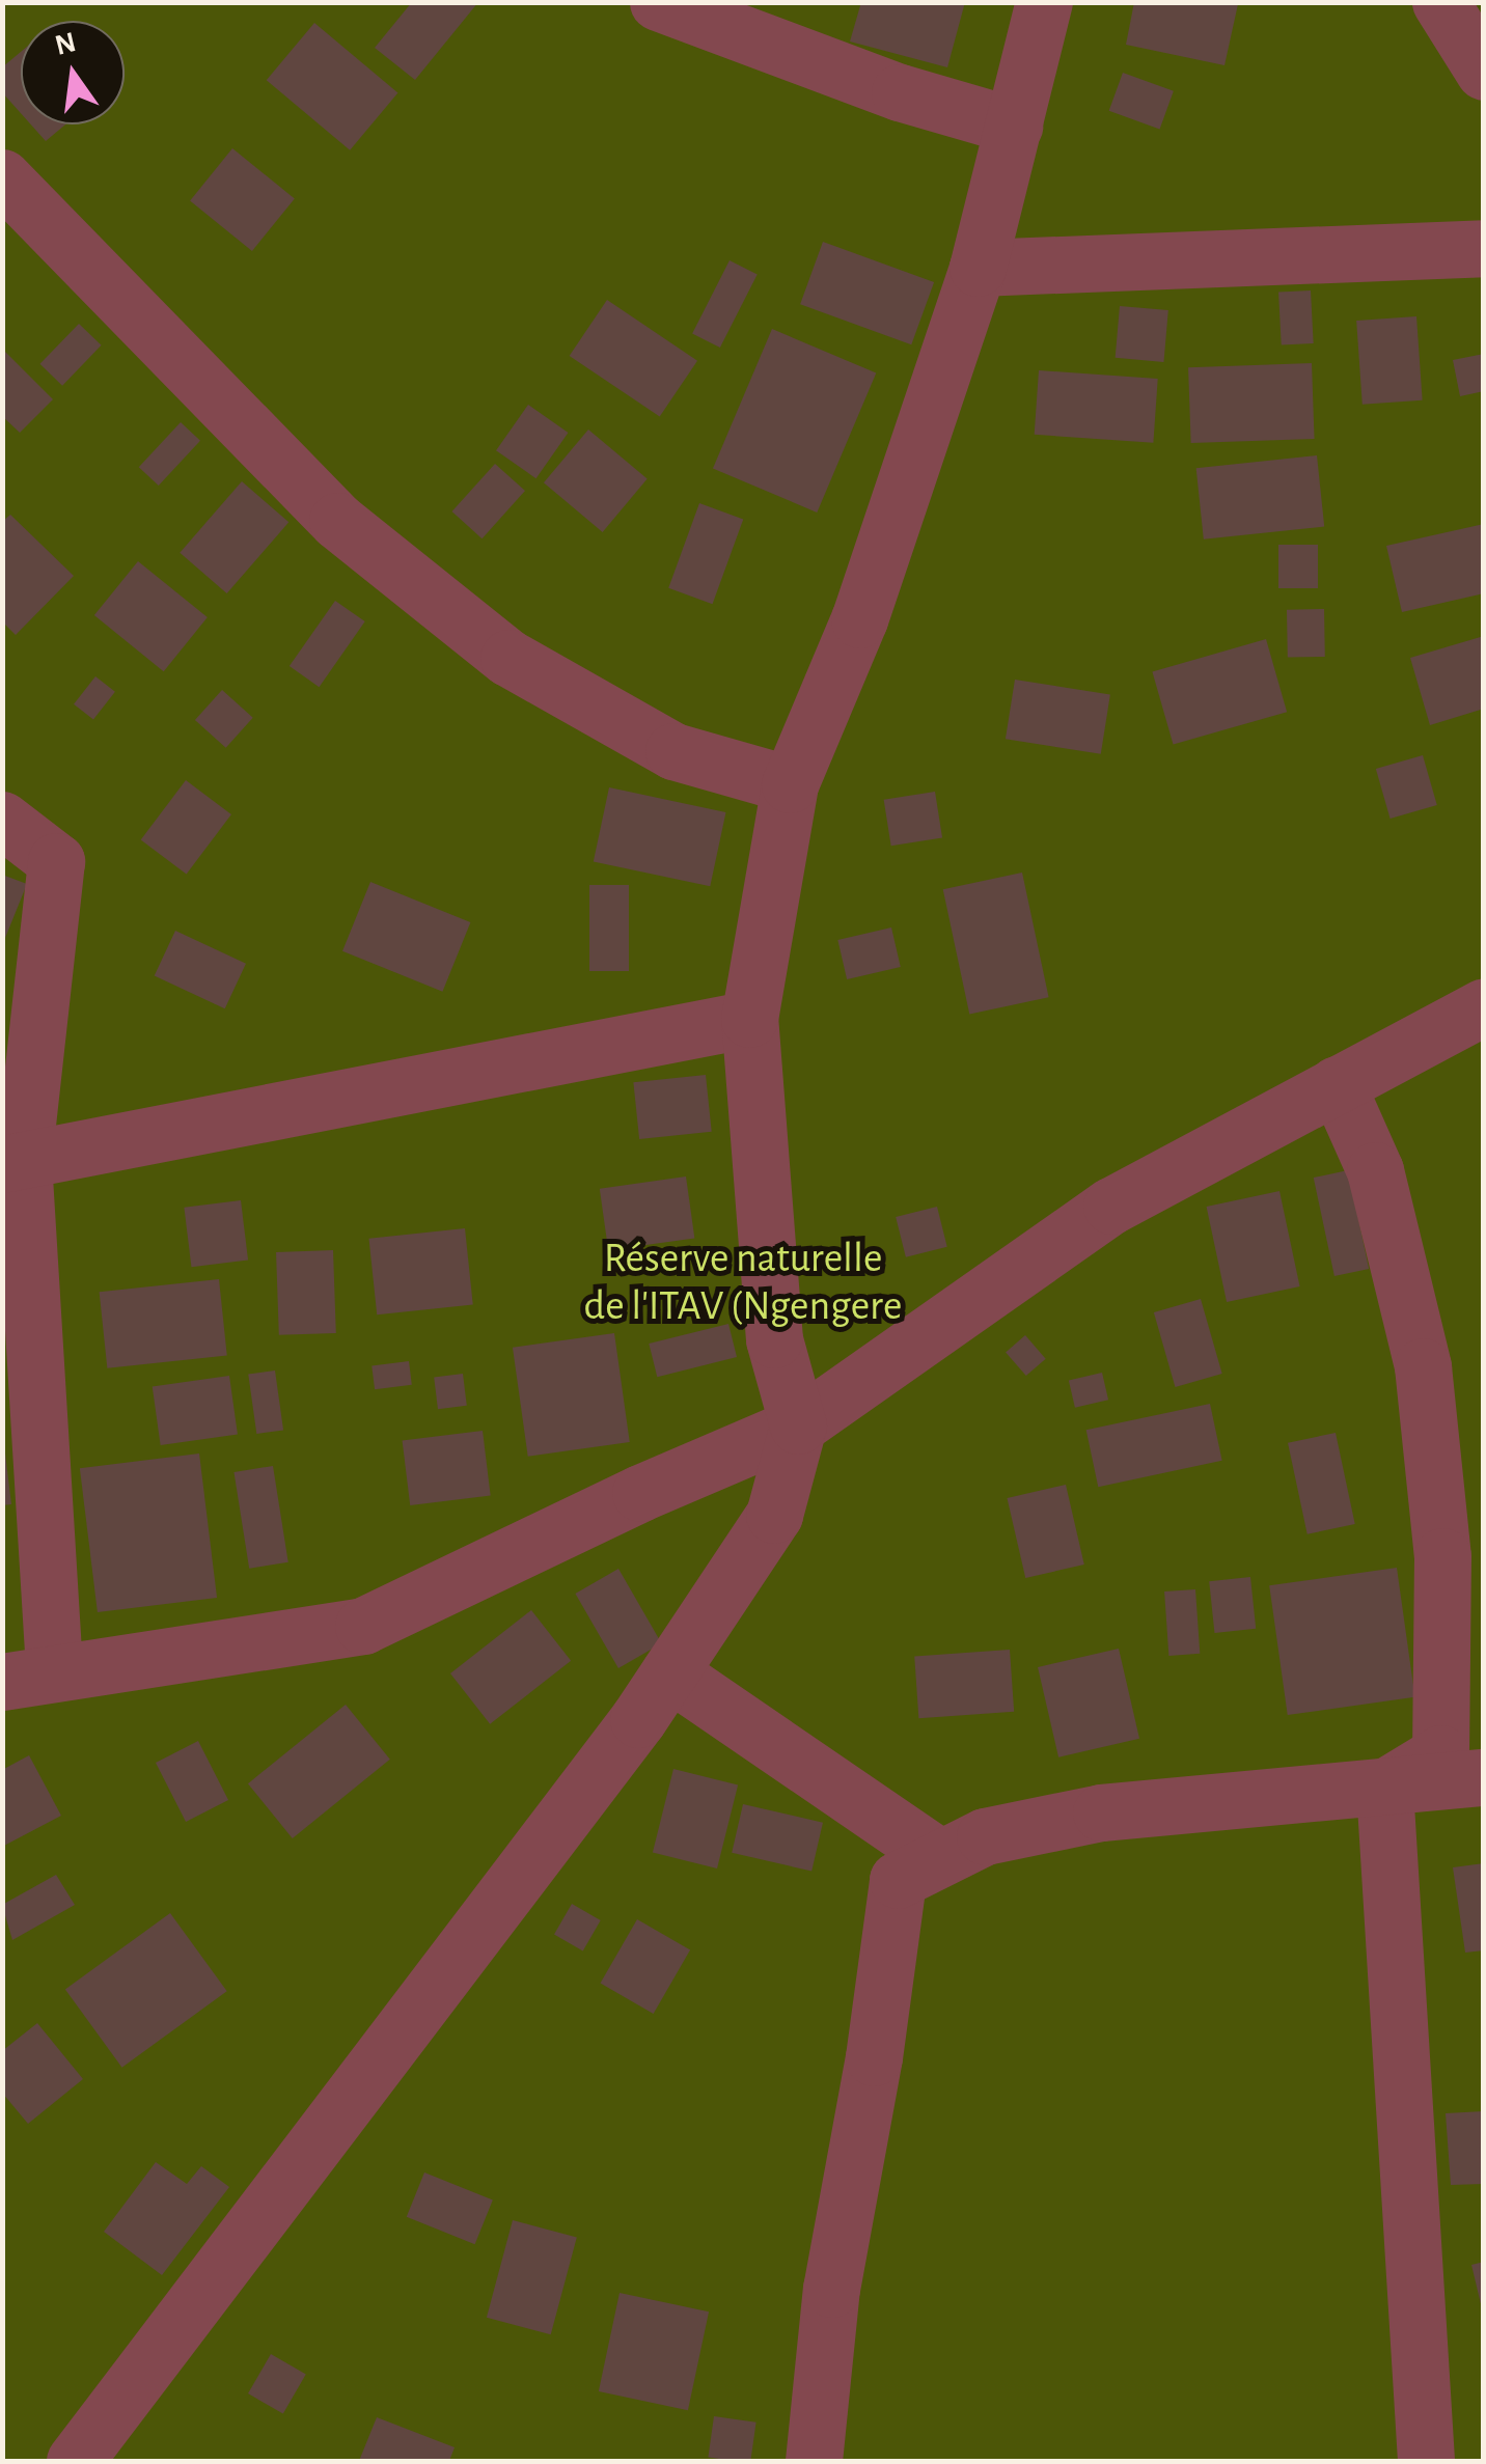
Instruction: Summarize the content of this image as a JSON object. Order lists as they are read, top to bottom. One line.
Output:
{"parks":["Réserve naturelle de l'ITAV (Ngengere"],"north":"top"}
